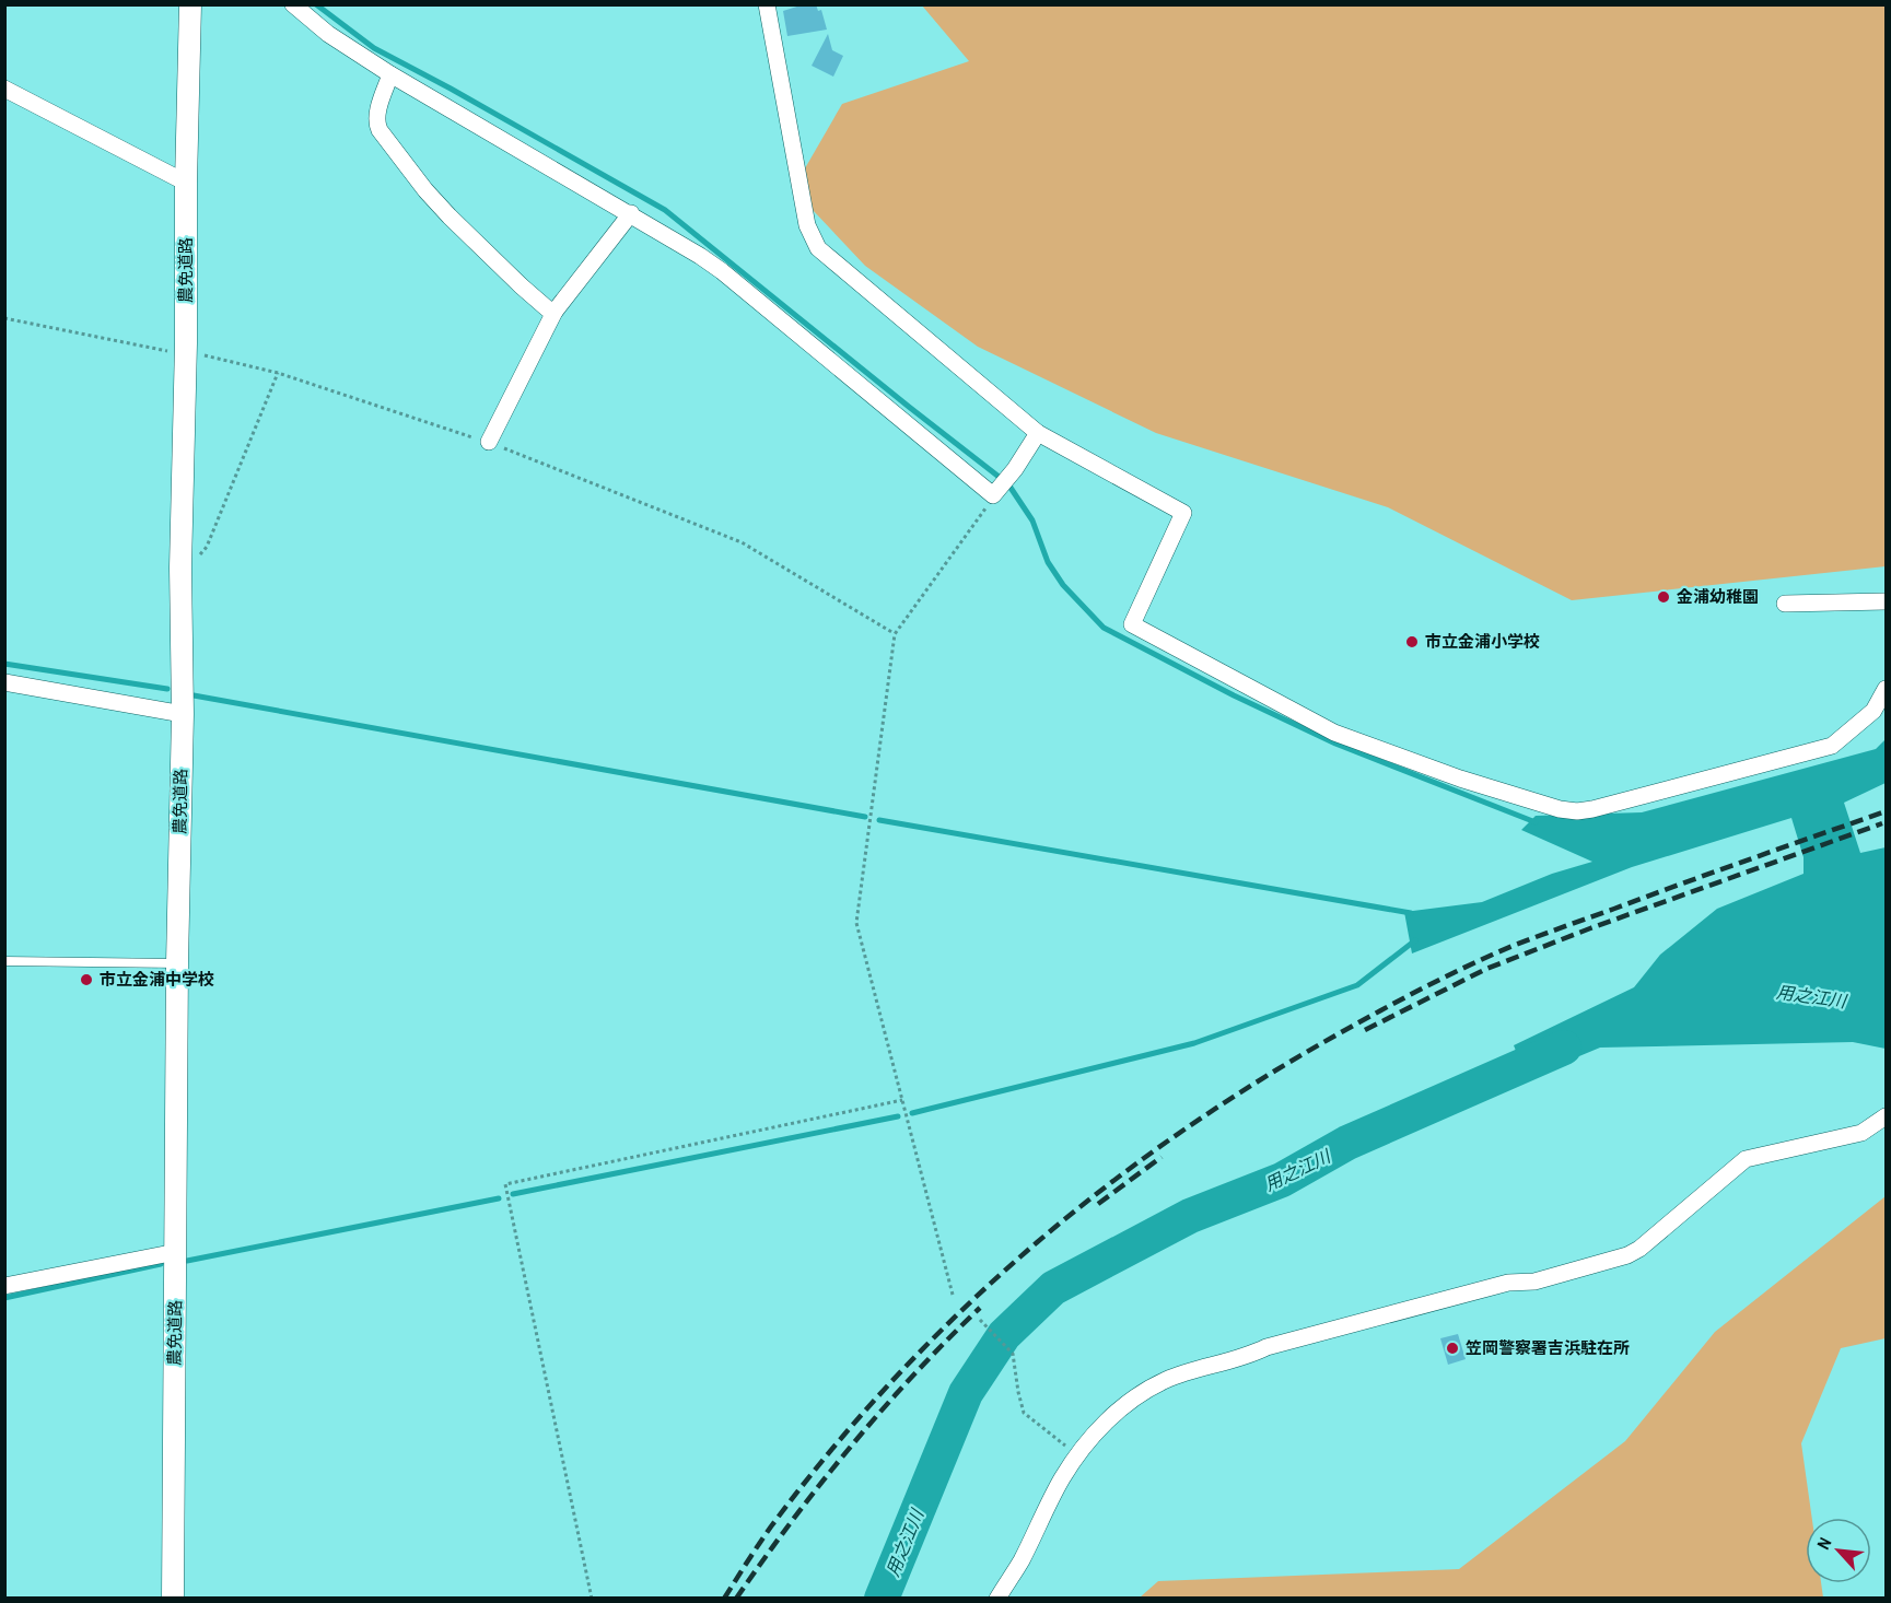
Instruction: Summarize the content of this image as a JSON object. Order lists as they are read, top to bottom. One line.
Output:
{"streets":{"street":["農免道路"]},"water":["用之江川"],"places":["金浦幼稚園","市立金浦小学校","市立金浦中学校","笠岡警察署吉浜駐在所"],"north":"top left"}
